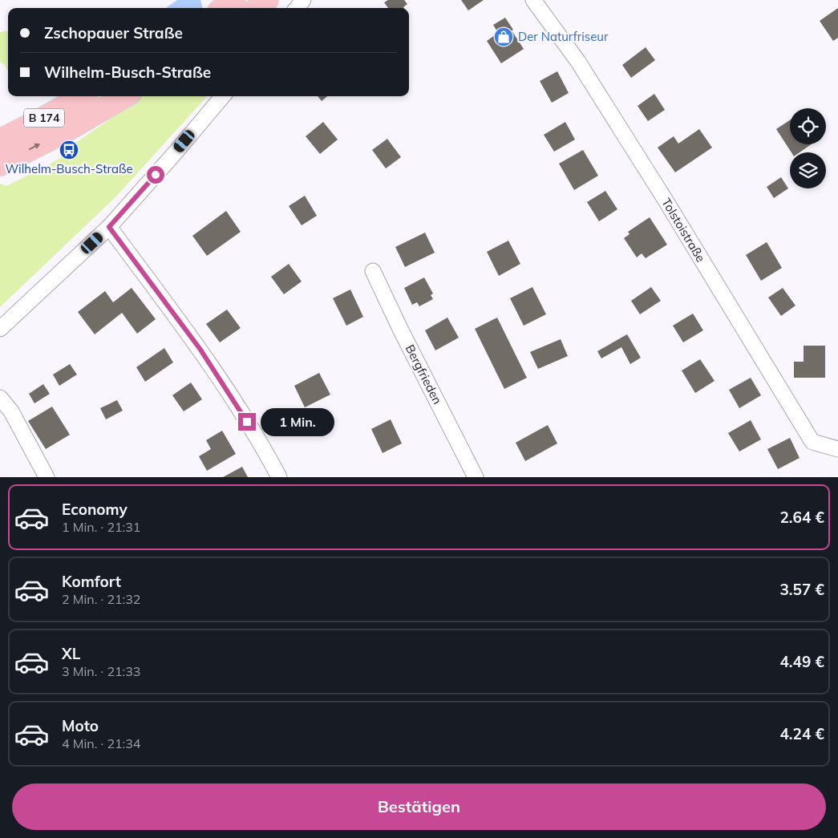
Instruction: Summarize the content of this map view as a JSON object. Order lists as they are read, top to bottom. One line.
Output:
{"streets":{"highway":["B 174"],"street":["Tolstoistraße","Bergfrieden"]},"places":{"shop":["Der Naturfriseur"],"bus stop":["Wilhelm-Busch-Straße"]},"page":{"banner":["Zschopauer Straße","Wilhelm-Busch-Straße"],"bubble":"1 Min.","list":[{"name":"Economy","note":"1 Min. · 21:31","value":"2.64 €"},{"name":"Komfort","note":"2 Min. · 21:32","value":"3.57 €"},{"name":"XL","note":"3 Min. · 21:33","value":"4.49 €"},{"name":"Moto","note":"4 Min. · 21:34","value":"4.24 €"}],"buttons":"Bestätigen"}}
